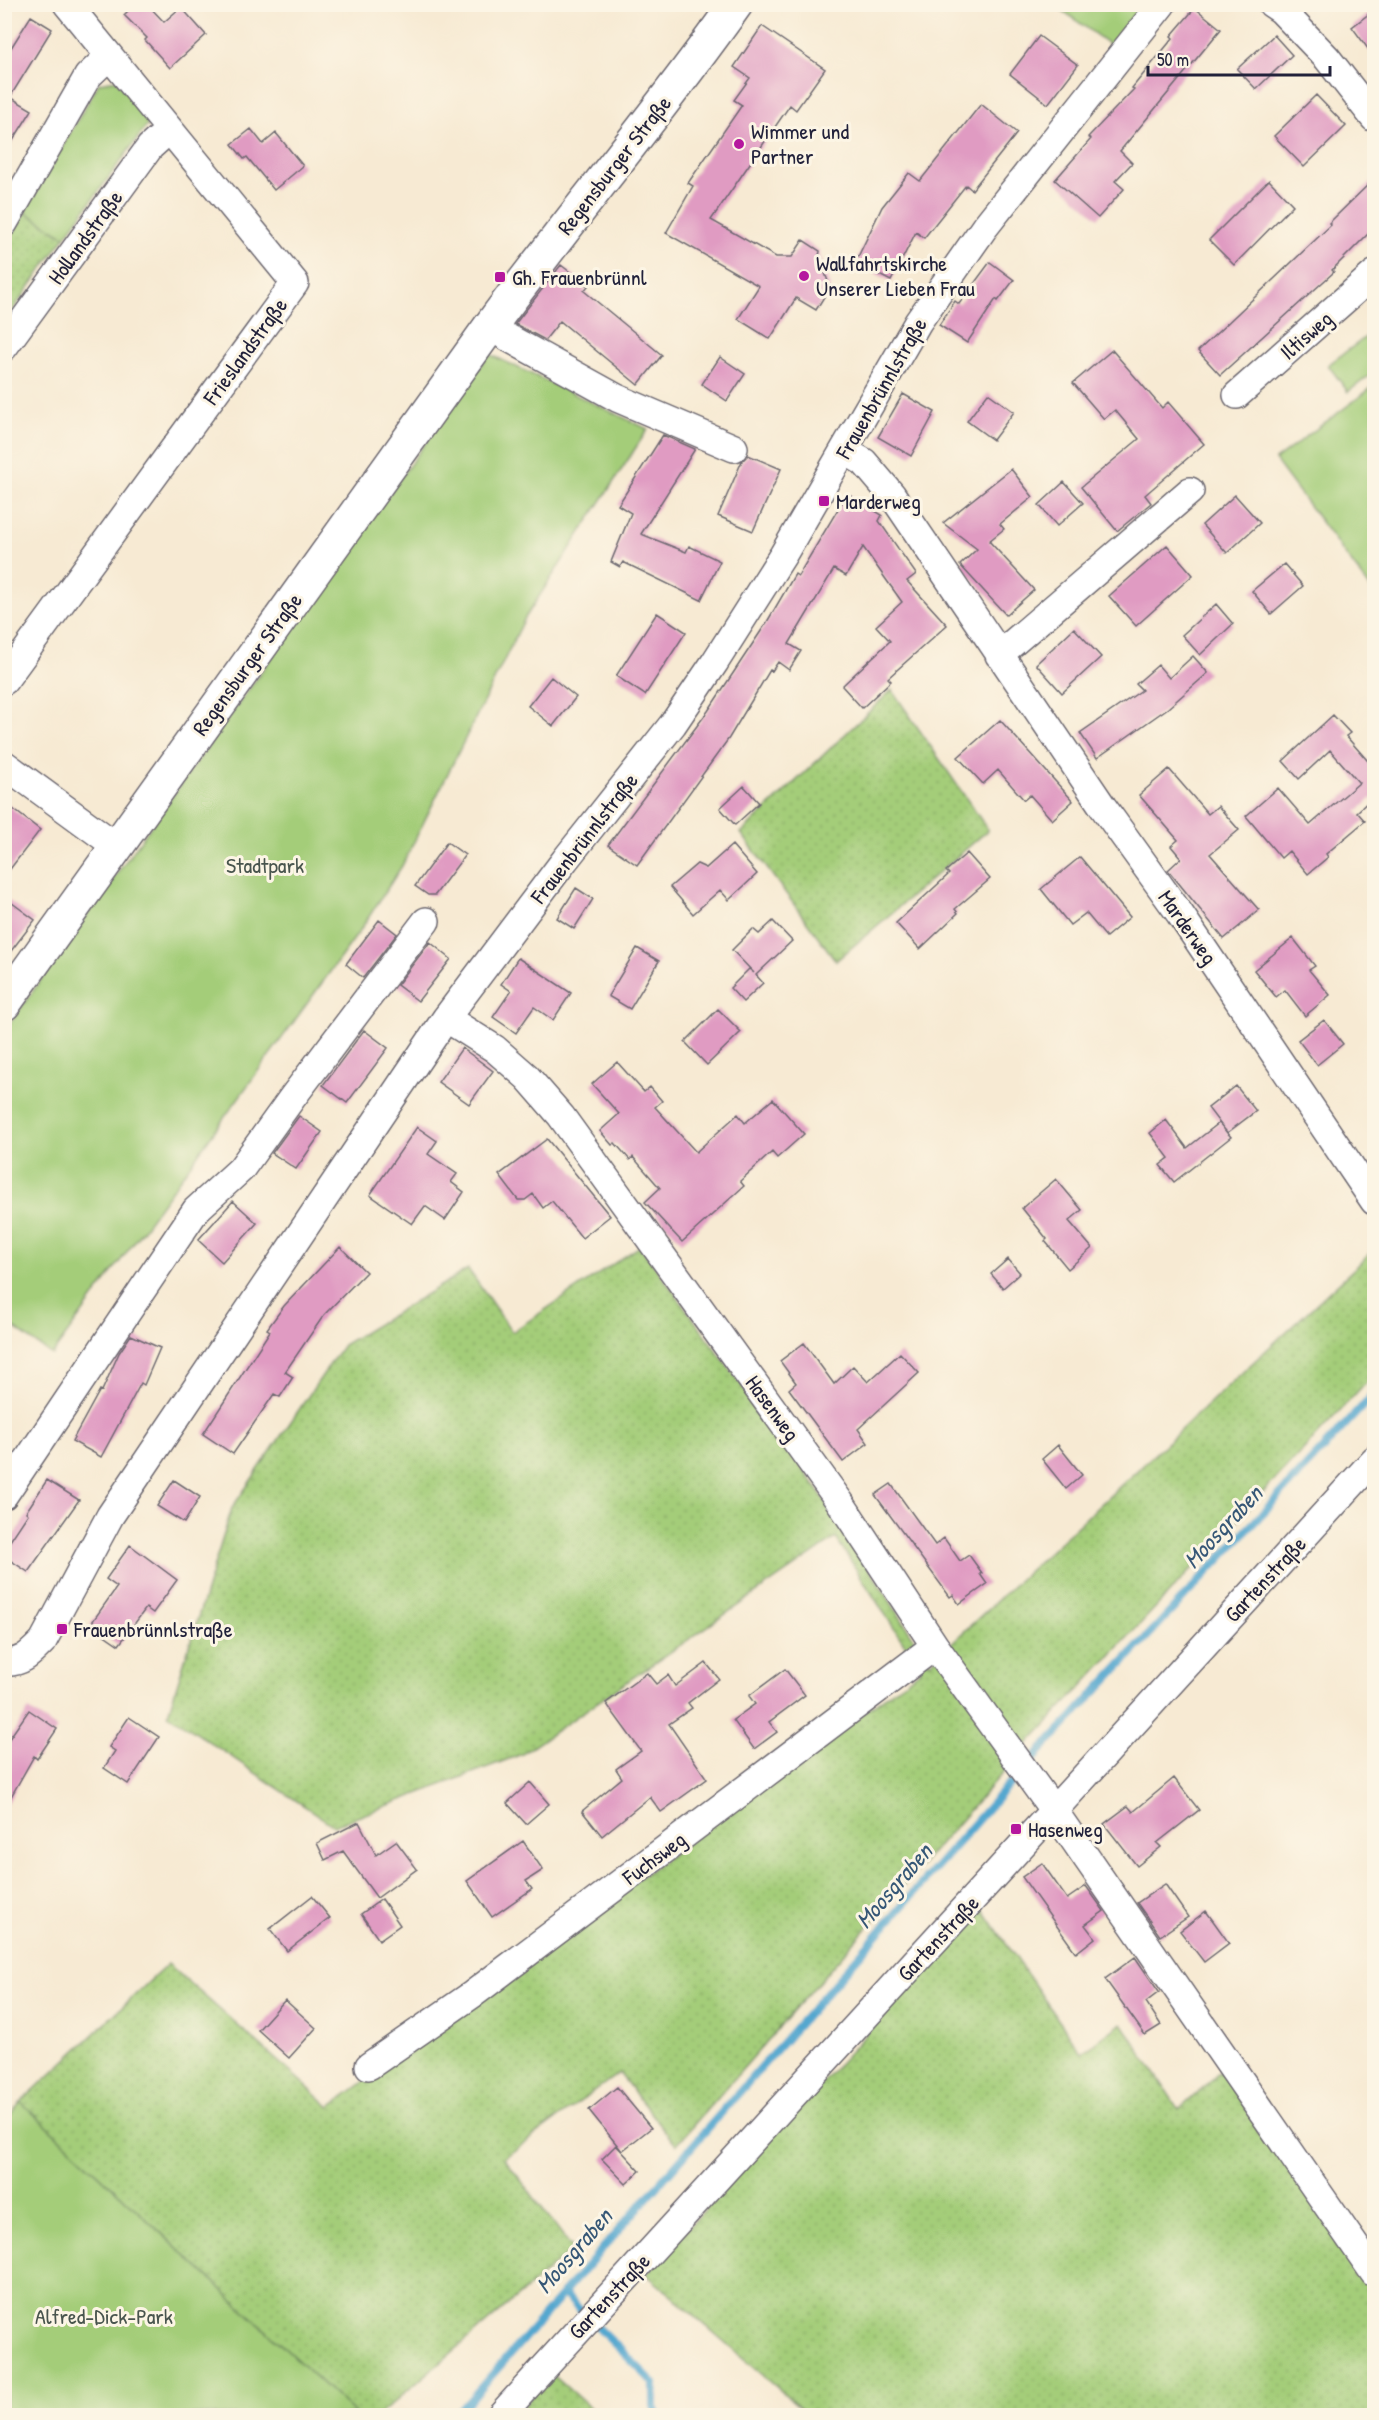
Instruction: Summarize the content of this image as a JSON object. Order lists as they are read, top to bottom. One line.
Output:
{"streets":{"street":["Regensburger Straße","Hollandstraße","Iltisweg","Frieslandstraße","Frauenbrünnlstraße","Marderweg","Hasenweg","Gartenstraße","Fuchsweg"]},"crossings":[["Hollandstraße","Frieslandstraße"],["Frauenbrünnlstraße","Marderweg"],["Frauenbrünnlstraße","Hasenweg"],["Hasenweg","Gartenstraße"],["Hasenweg","Fuchsweg"]],"water":["Moosgraben"],"parks":["Stadtpark","Alfred-Dick-Park"],"places":{"other":["Wimmer und Partner","Wallfahrtskirche Unserer Lieben Frau"],"transit":["Gh. Frauenbrünnl","Marderweg","Frauenbrünnlstraße","Hasenweg"]},"scale_bar":"50 m"}
